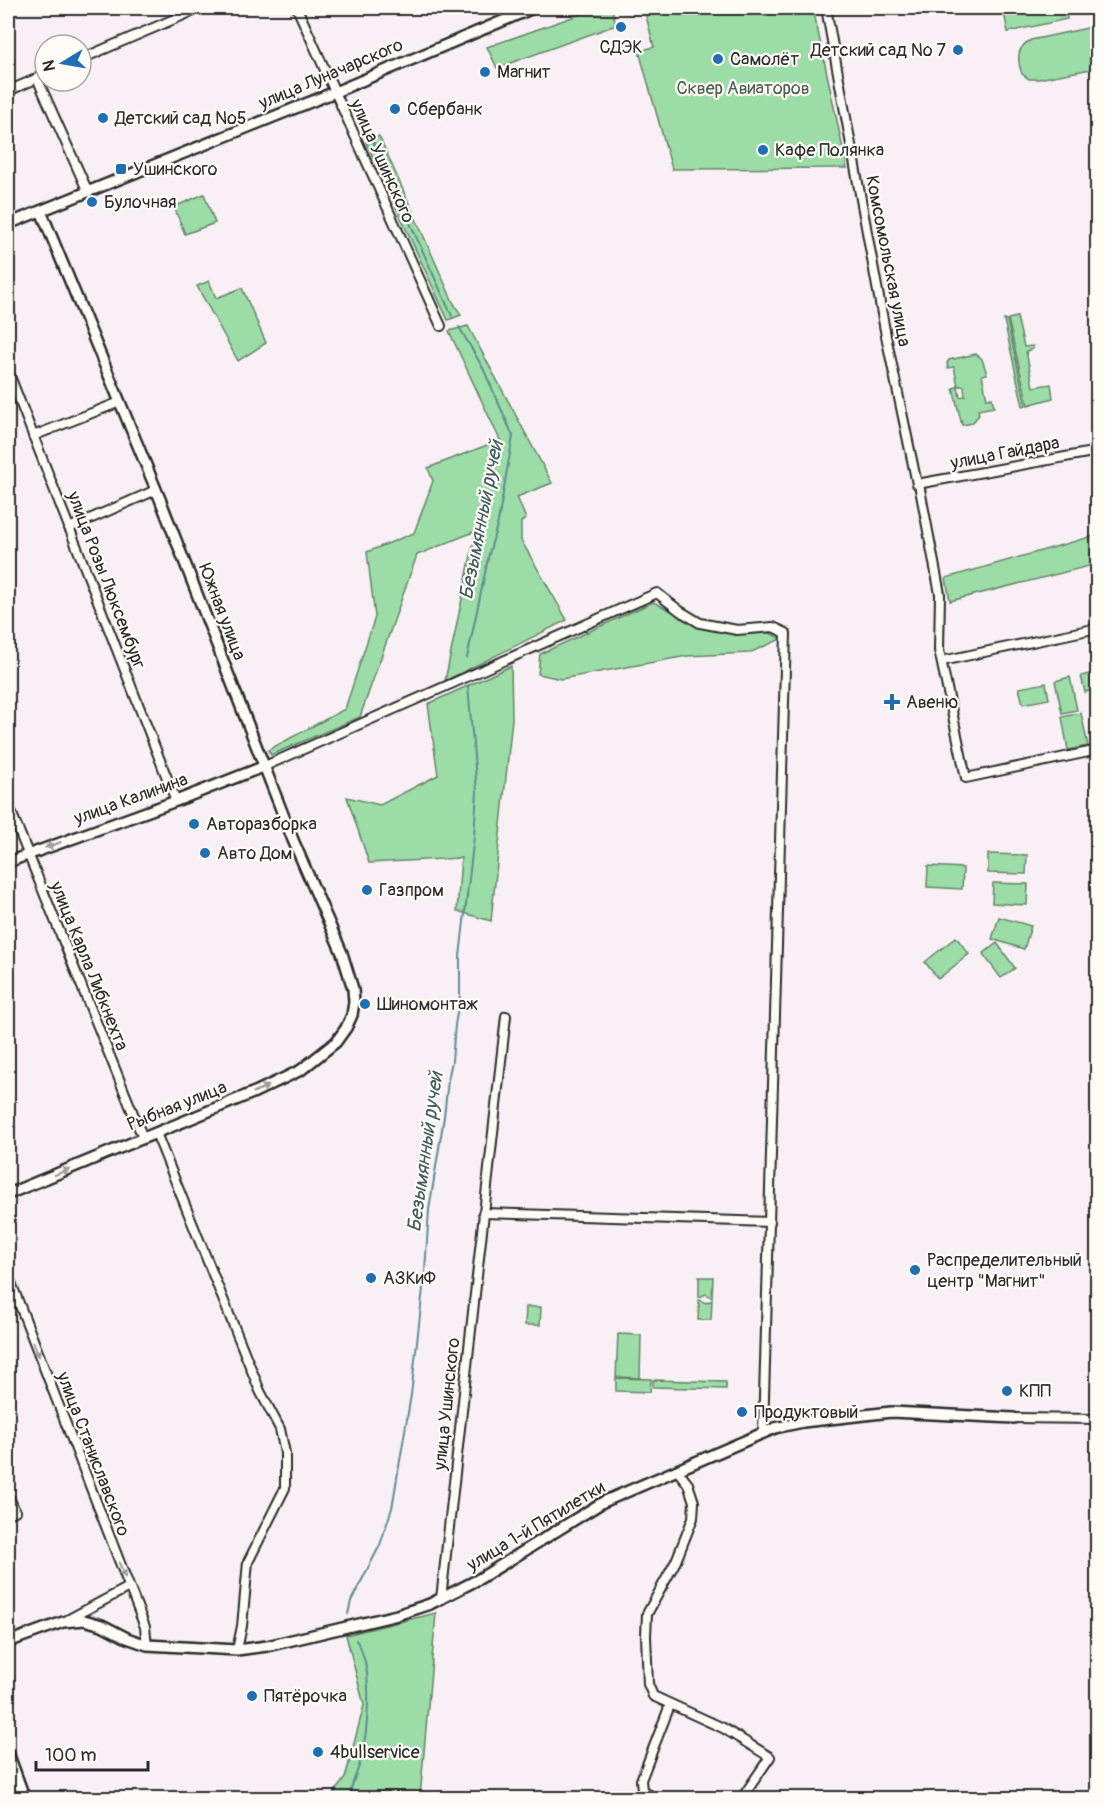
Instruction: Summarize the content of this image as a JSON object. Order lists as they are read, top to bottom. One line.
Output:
{"streets":{"street":["улица Луначарского","улица Ушинского","Комсомольская улица","улица Гайдара","улица Розы Люксембург","Южная улица","улица Калинина","улица Карла Либкнехта","Рыбная улица","улица Станиславского","улица 1-й Пятилетки"]},"crossings":[["улица Луначарского","улица Ушинского"],["улица Луначарского","Южная улица"],["улица Ушинского","улица 1-й Пятилетки"],["Комсомольская улица","улица Гайдара"],["улица Розы Люксембург","улица Калинина"],["Южная улица","улица Калинина"],["Южная улица","Рыбная улица"],["улица Калинина","улица Карла Либкнехта"],["улица Карла Либкнехта","Рыбная улица"],["улица Станиславского","улица 1-й Пятилетки"]],"one_way":["улица Калинина","Рыбная улица","улица Станиславского"],"water":["Безымянный ручей"],"parks":["Сквер Авиаторов"],"places":{"other":["СДЭК","Детский сад № 7","Самолёт","Магнит","Сбербанк","Детский сад №5","Кафе Полянка","Булочная","Авторазборка","Авто Дом","Газпром","Шиномонтаж","Распределительный центр \"Магнит\"","АЗКиФ","КПП","Продуктовый","Пятёрочка","4bullservice"],"transit":["Ушинского"],"health":["Авеню"]},"scale_bar":"100 m","north":"left"}
